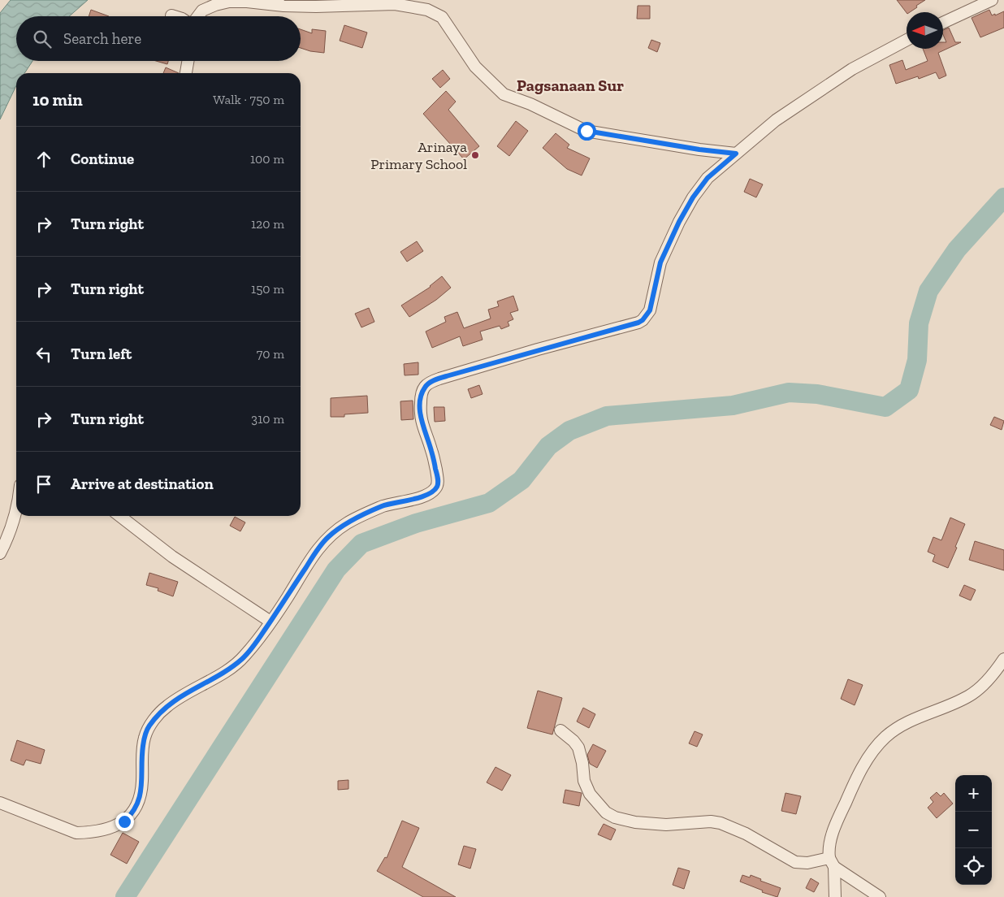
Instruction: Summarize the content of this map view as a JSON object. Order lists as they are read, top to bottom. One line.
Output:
{"districts":["Pagsanaan Sur"],"places":["Arinaya Primary School"],"north":"left","page":{"search":"Search here","heading":["10 min","Walk · 750 m"],"list":[["Continue","100 m"],["Turn right","120 m"],["Turn right","150 m"],["Turn left","70 m"],["Turn right","310 m"],"Arrive at destination"],"map_buttons":["+","−"]}}
